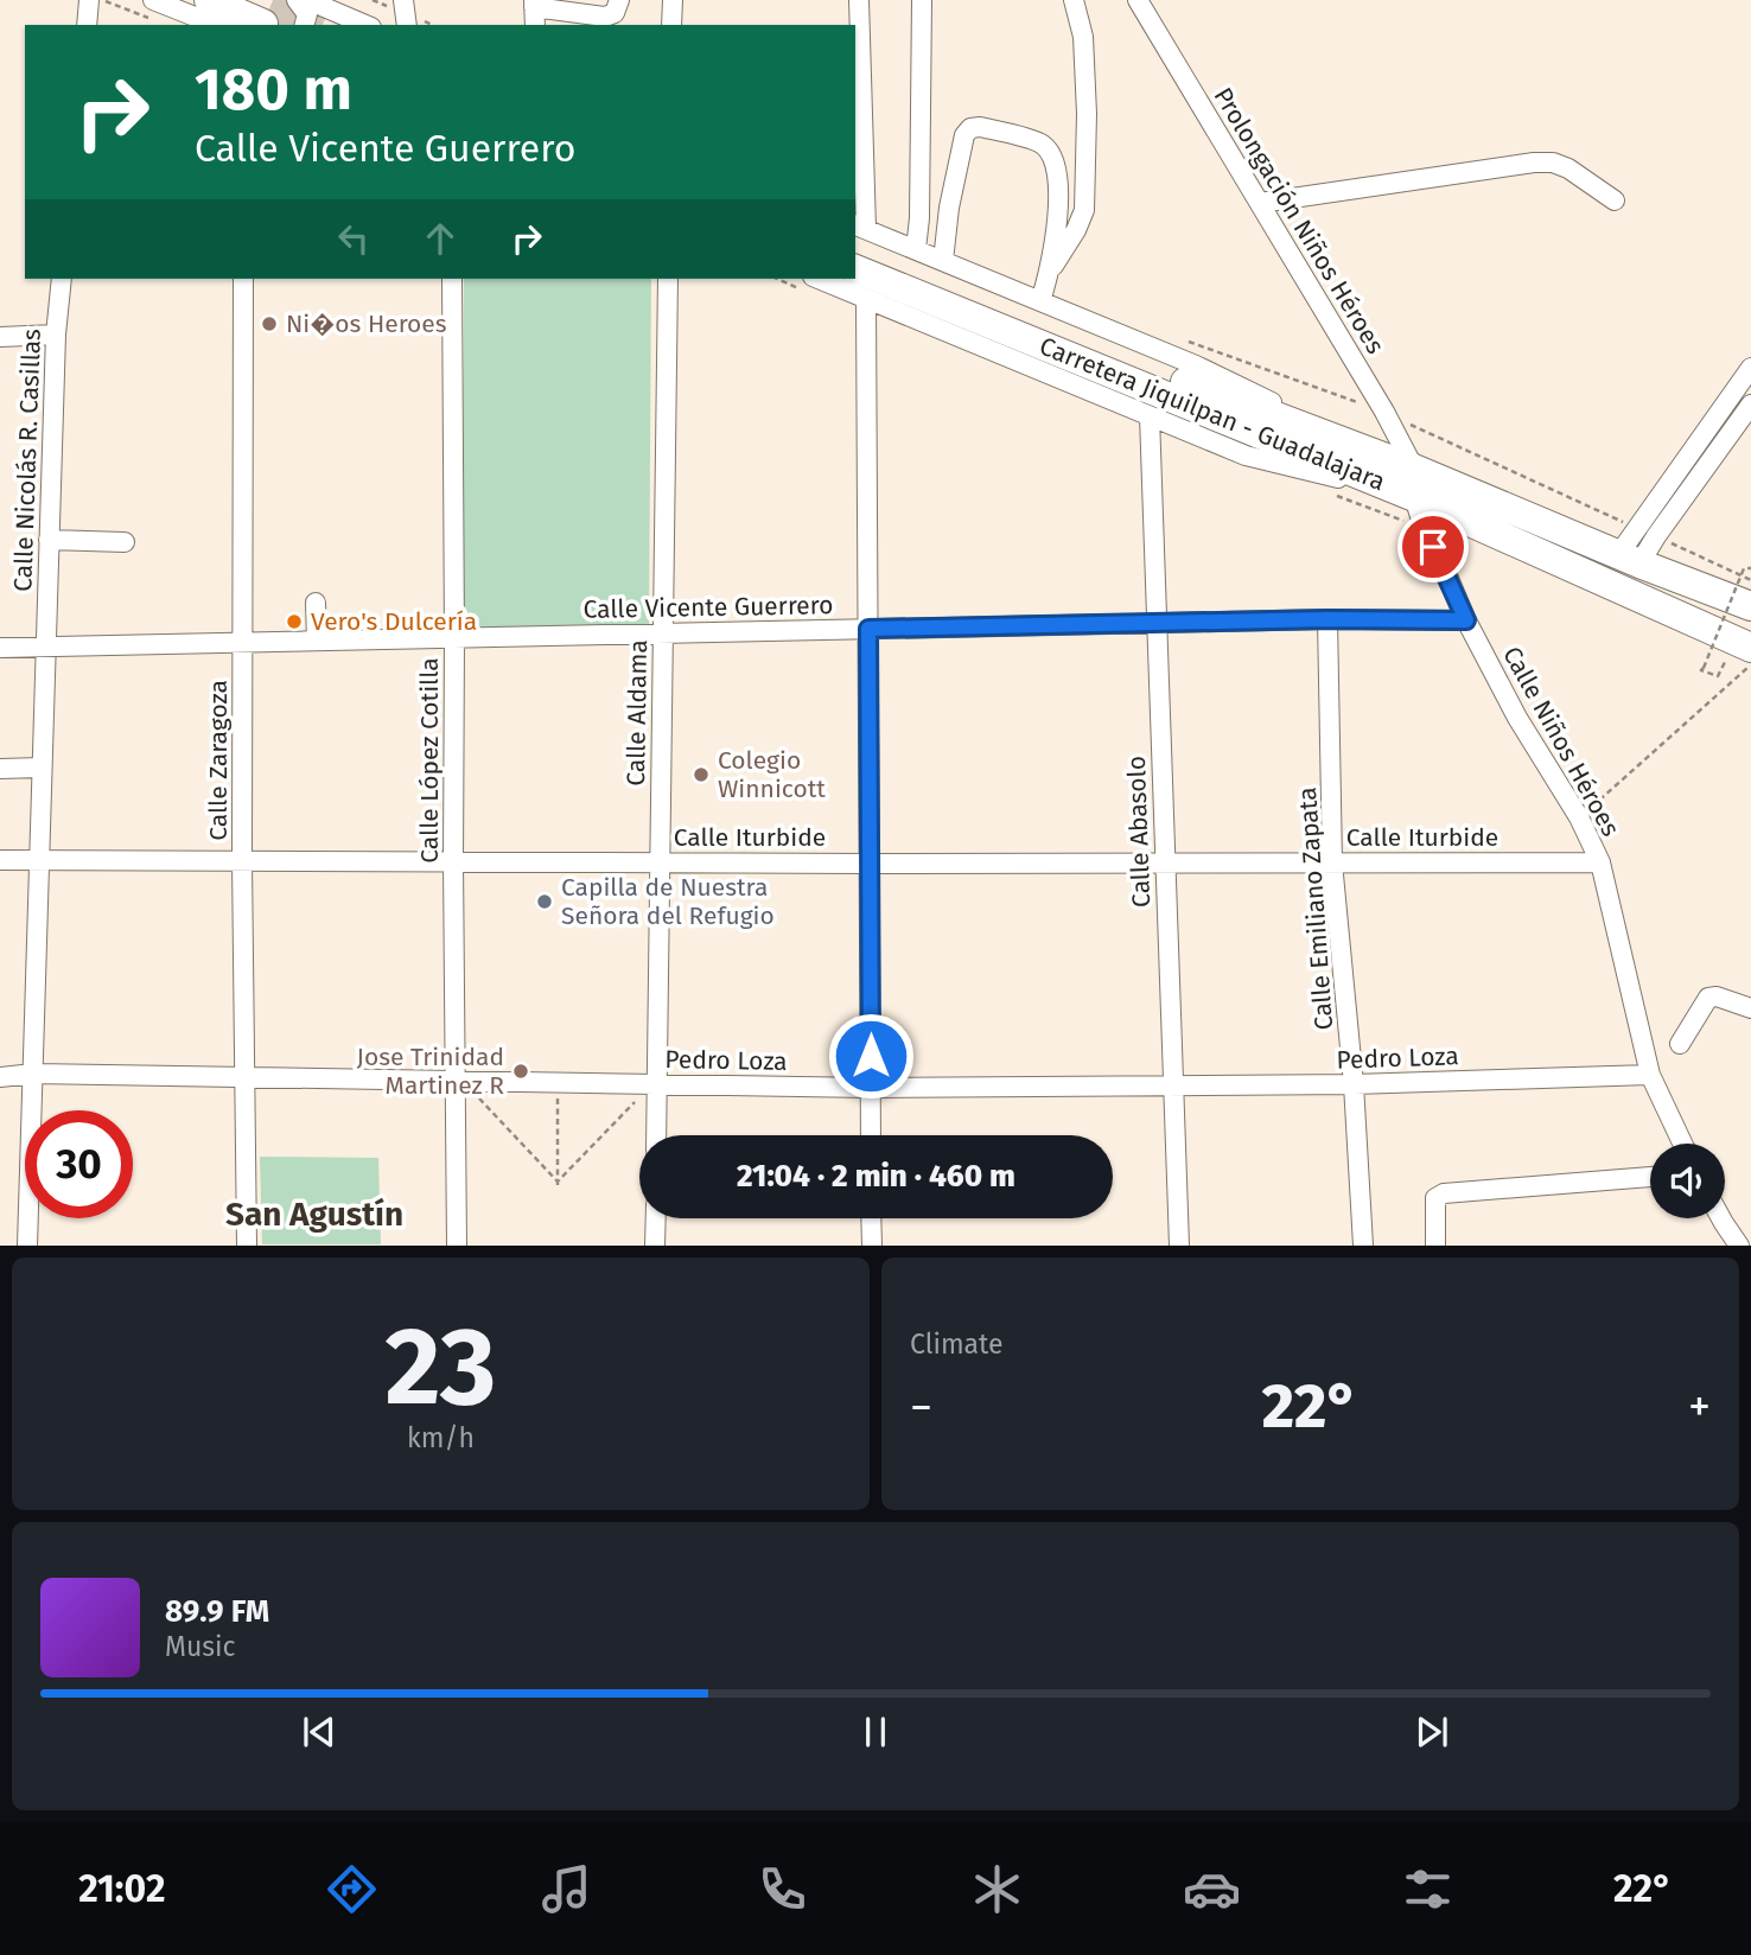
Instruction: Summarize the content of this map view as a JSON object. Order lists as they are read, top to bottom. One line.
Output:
{"streets":{"highway":["Carretera Jiquilpan - Guadalajara"],"street":["Prolongación Niños Héroes","Calle Nicolás R. Casillas","Calle Vicente Guerrero","Calle Aldama","Calle Niños Héroes","Calle Zaragoza","Calle López Cotilla","Calle Abasolo","Calle Iturbide","Calle Emiliano Zapata","Pedro Loza"]},"crossings":[["Prolongación Niños Héroes","Carretera Jiquilpan - Guadalajara"],["Prolongación Niños Héroes","Calle Niños Héroes"],["Carretera Jiquilpan - Guadalajara","Calle Niños Héroes"],["Calle Nicolás R. Casillas","Calle Vicente Guerrero"],["Calle Nicolás R. Casillas","Calle Iturbide"],["Calle Nicolás R. Casillas","Pedro Loza"],["Calle Vicente Guerrero","Calle Aldama"],["Calle Vicente Guerrero","Calle Niños Héroes"],["Calle Vicente Guerrero","Calle Zaragoza"],["Calle Vicente Guerrero","Calle López Cotilla"],["Calle Vicente Guerrero","Calle Abasolo"],["Calle Vicente Guerrero","Calle Emiliano Zapata"],["Calle Aldama","Calle Iturbide"],["Calle Aldama","Pedro Loza"],["Calle Niños Héroes","Calle Iturbide"],["Calle Niños Héroes","Pedro Loza"],["Calle Zaragoza","Calle Iturbide"],["Calle Zaragoza","Pedro Loza"],["Calle López Cotilla","Calle Iturbide"],["Calle López Cotilla","Pedro Loza"],["Calle Abasolo","Calle Iturbide"],["Calle Abasolo","Pedro Loza"],["Calle Iturbide","Calle Emiliano Zapata"],["Calle Emiliano Zapata","Pedro Loza"]],"districts":["San Agustín"],"places":["Ni�os Heroes","Vero's Dulcería","Colegio Winnicott","Capilla de Nuestra Señora del Refugio","Jose Trinidad Martinez R"],"page":{"turn":["180 m","Calle Vicente Guerrero"],"limit":"30","trip":"21:04 · 2 min · 460 m","tile":[["23","km/h"],"Climate"],"heat":["−","22°","+"],"song":["89.9 FM","Music"],"tabs":["21:02","22°"]}}
